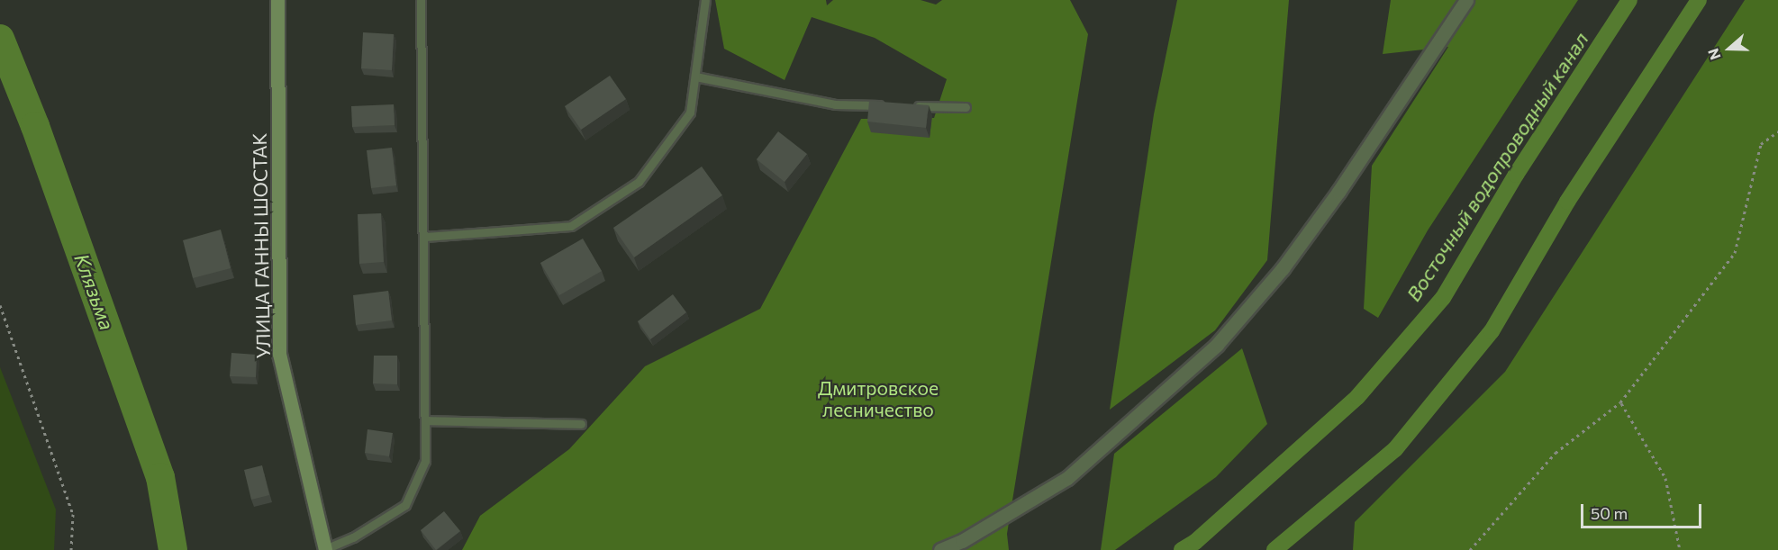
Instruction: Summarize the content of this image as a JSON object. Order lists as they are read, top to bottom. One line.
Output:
{"streets":{"main road":["УЛИЦА ГАННЫ ШОСТАК"]},"water":["Восточный водопроводный канал","Клязьма"],"parks":["Дмитровское лесничество"],"scale_bar":"50 m","north":"left"}
